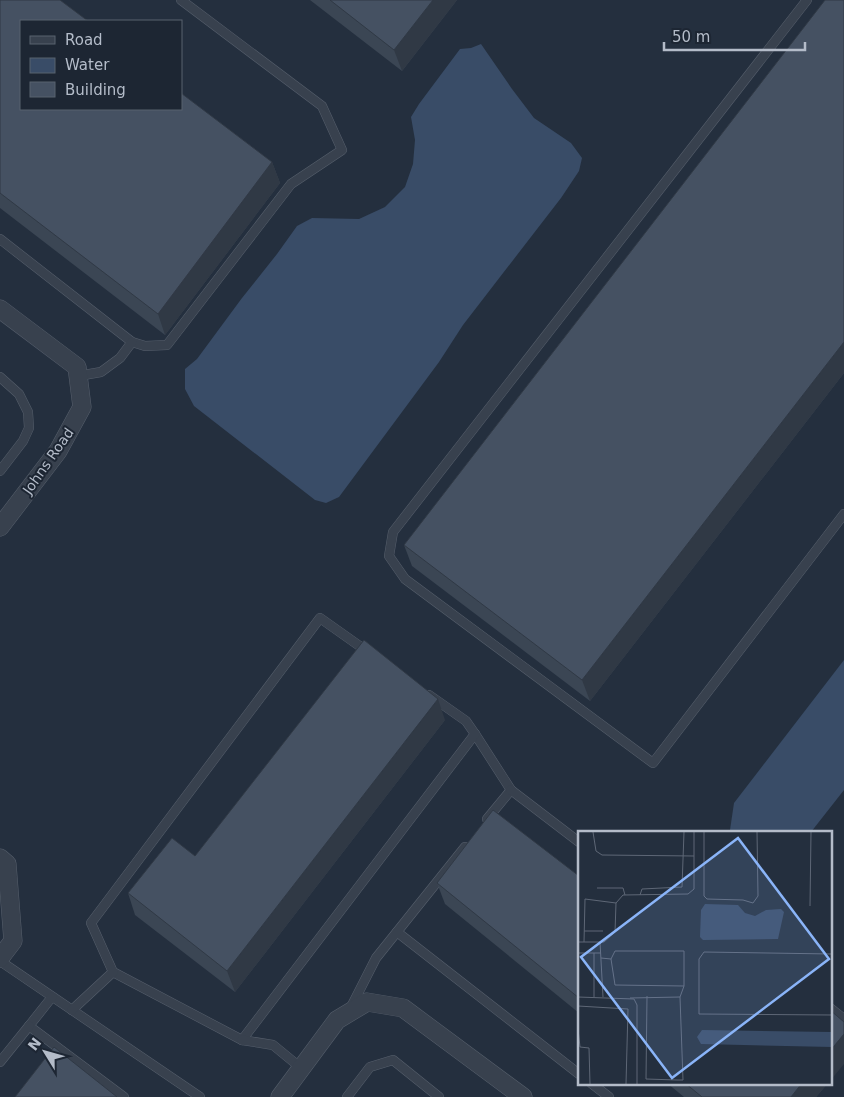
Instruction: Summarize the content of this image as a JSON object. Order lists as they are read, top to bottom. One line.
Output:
{"streets":{"street":["Johns Road"]},"legend":["Road","Water","Building"],"scale_bar":"50 m","north":"top left"}
